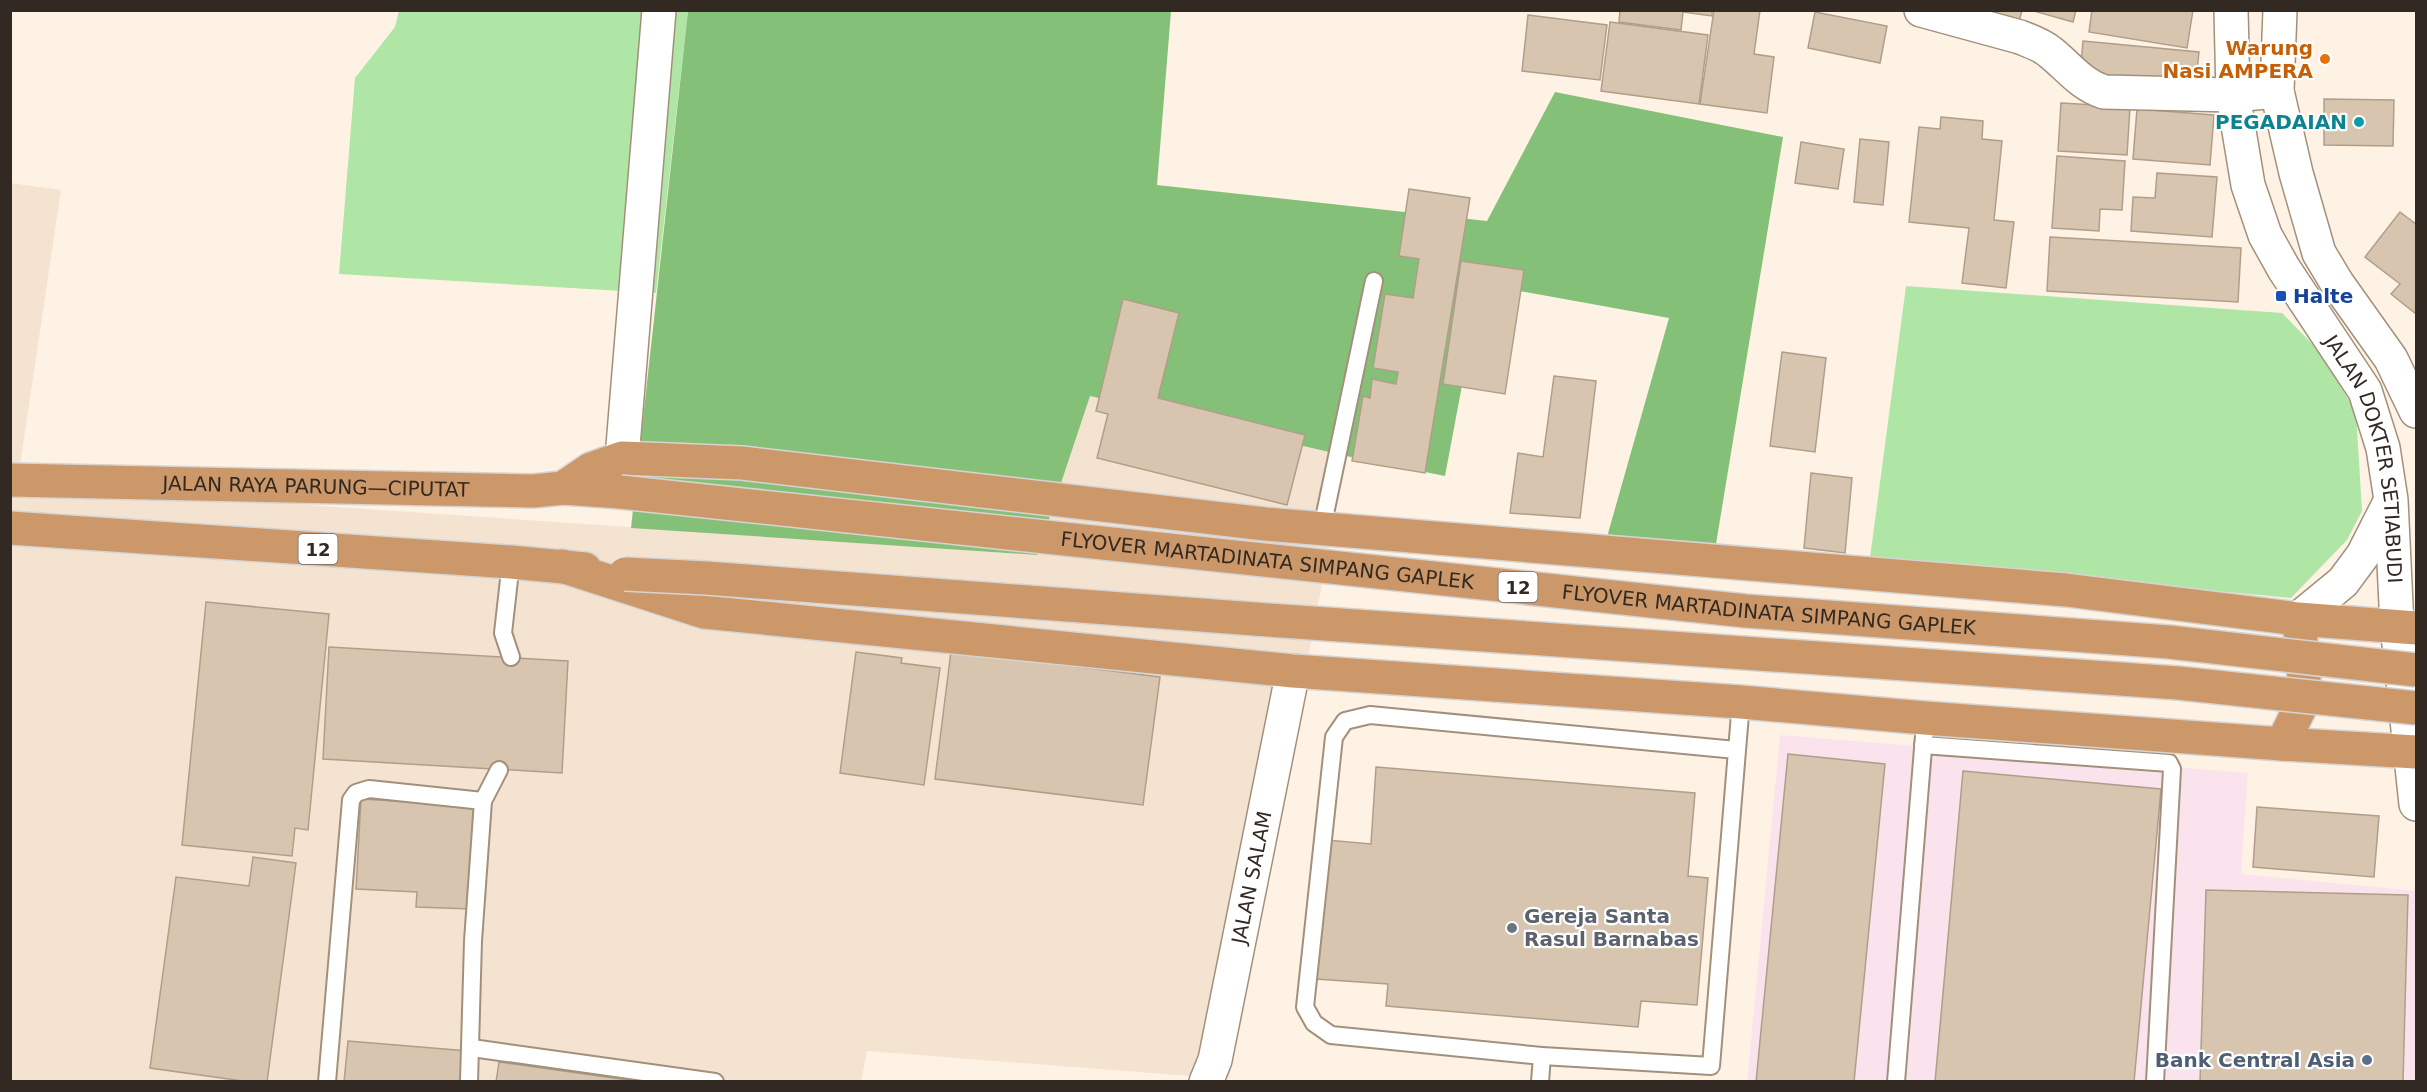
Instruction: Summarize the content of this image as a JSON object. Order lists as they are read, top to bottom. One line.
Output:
{"streets":{"highway":["JALAN RAYA PARUNG—CIPUTAT","12","FLYOVER MARTADINATA SIMPANG GAPLEK"],"main road":["JALAN DOKTER SETIABUDI","JALAN SALAM"]},"crossings":[["JALAN RAYA PARUNG—CIPUTAT","FLYOVER MARTADINATA SIMPANG GAPLEK"],["12","FLYOVER MARTADINATA SIMPANG GAPLEK"]],"places":{"other":["Warung Nasi AMPERA","PEGADAIAN","Gereja Santa Rasul Barnabas","Bank Central Asia"],"transit":["Halte"]}}
